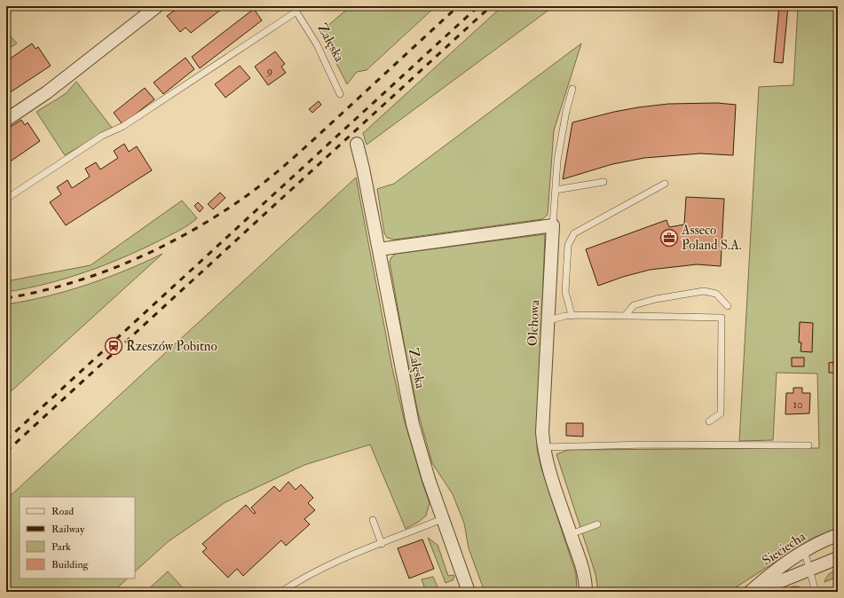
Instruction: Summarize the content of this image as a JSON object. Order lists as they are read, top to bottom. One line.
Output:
{"streets":{"street":["Załęska","Olchowa","Sieciecha"]},"places":{"office":["Asseco Poland S.A."],"station":["Rzeszów Pobitno"]},"house_numbers":["9","10"],"legend":["Road","Railway","Park","Building"]}
